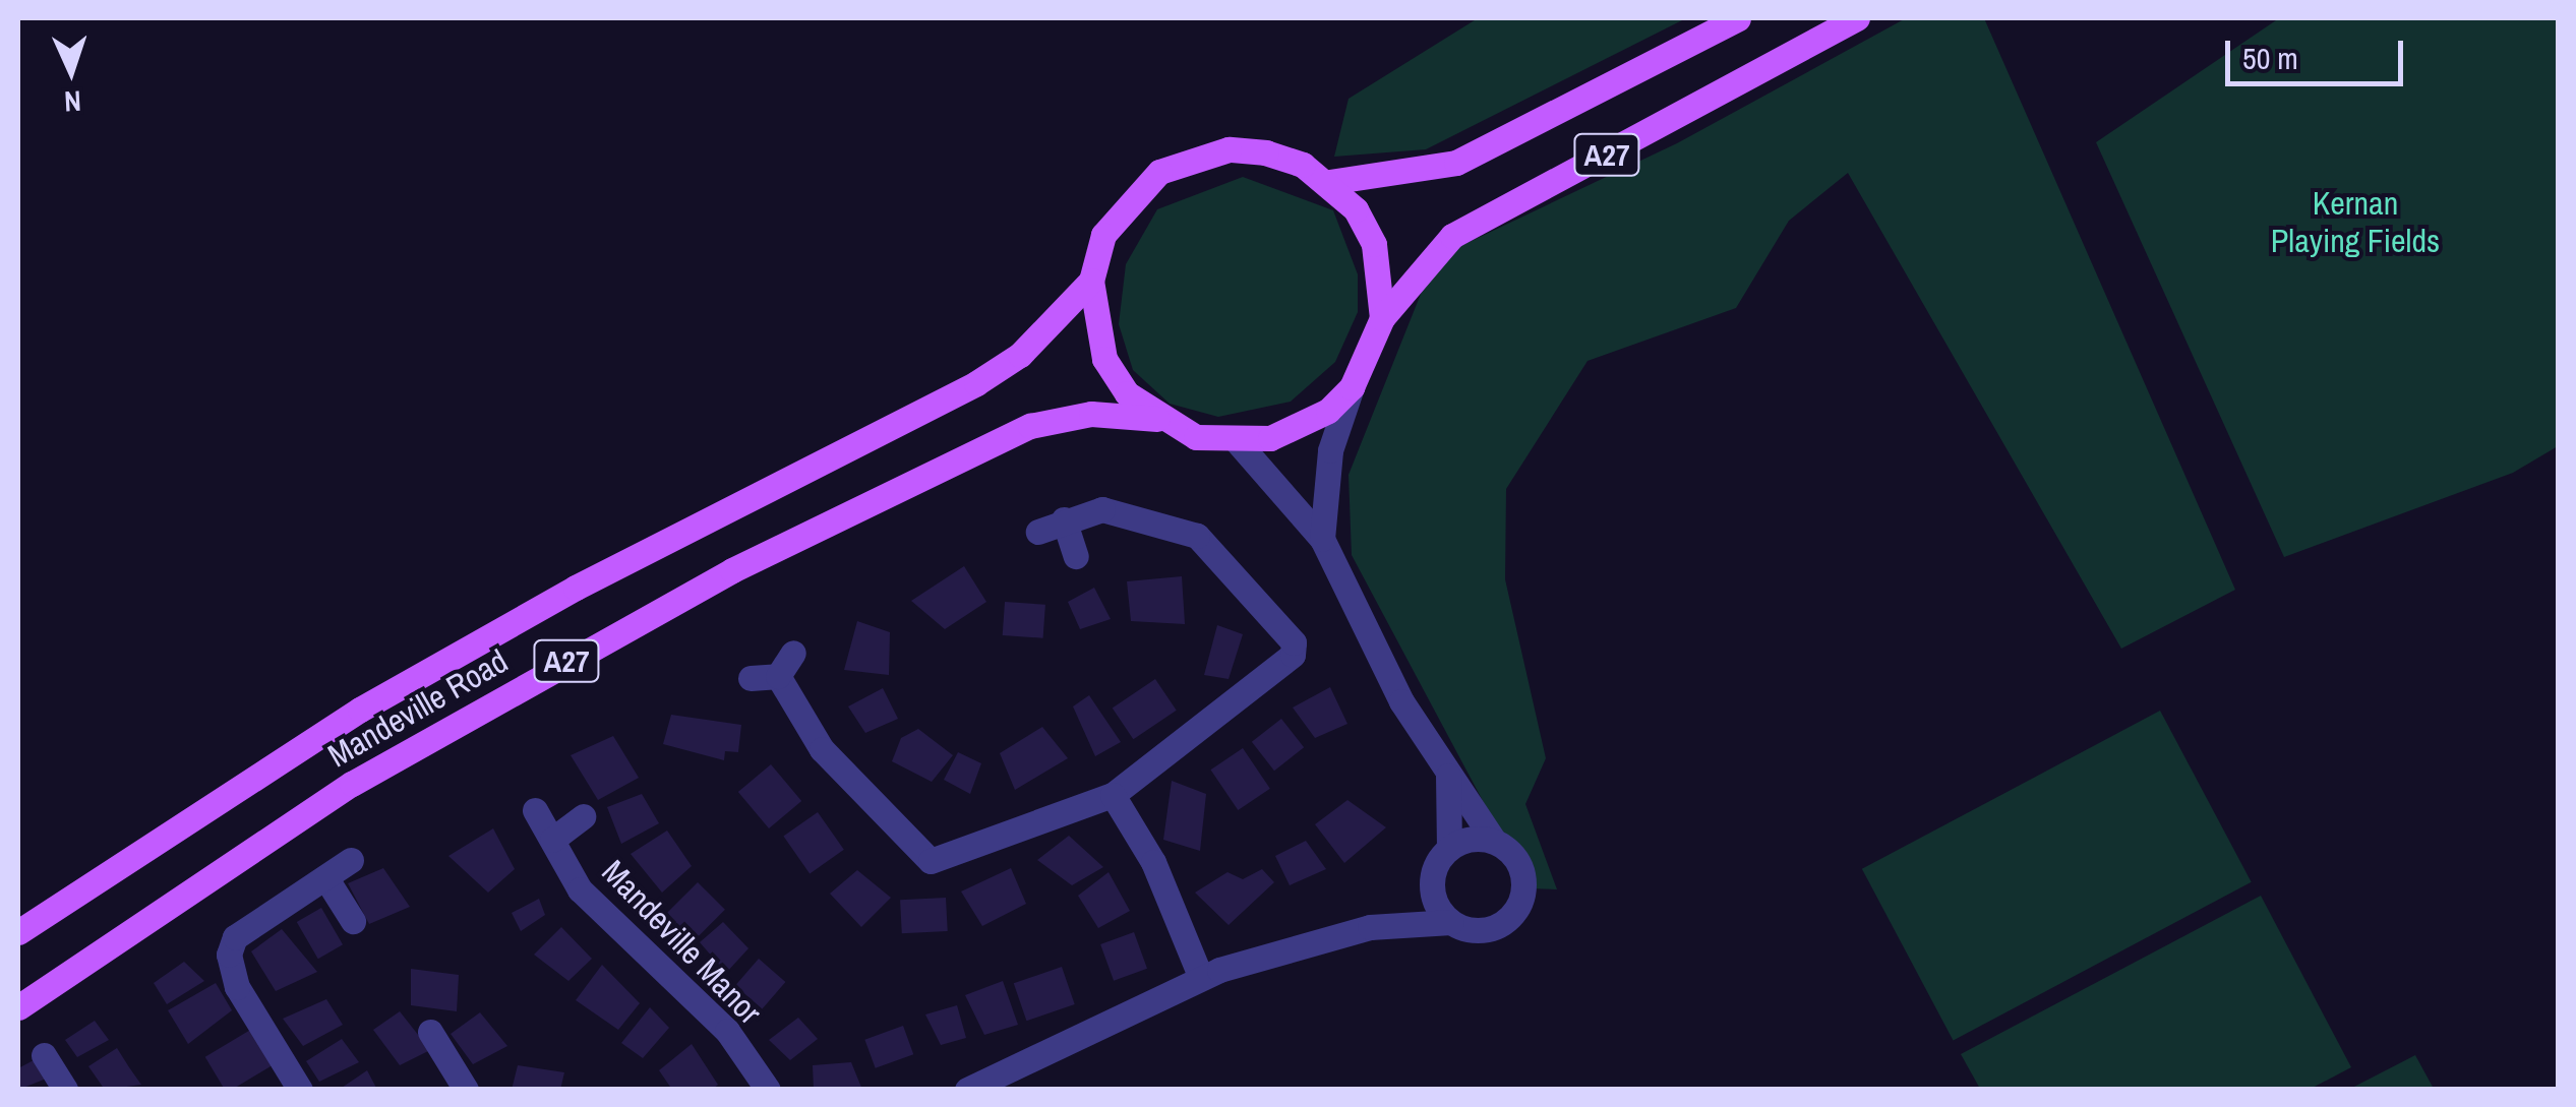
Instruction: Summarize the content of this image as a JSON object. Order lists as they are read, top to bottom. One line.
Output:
{"streets":{"main road":["A27","Mandeville Road"],"street":["Mandeville Manor"]},"crossings":[["A27","Mandeville Road"]],"parks":["Kernan Playing Fields"],"scale_bar":"50 m","north":"bottom"}
